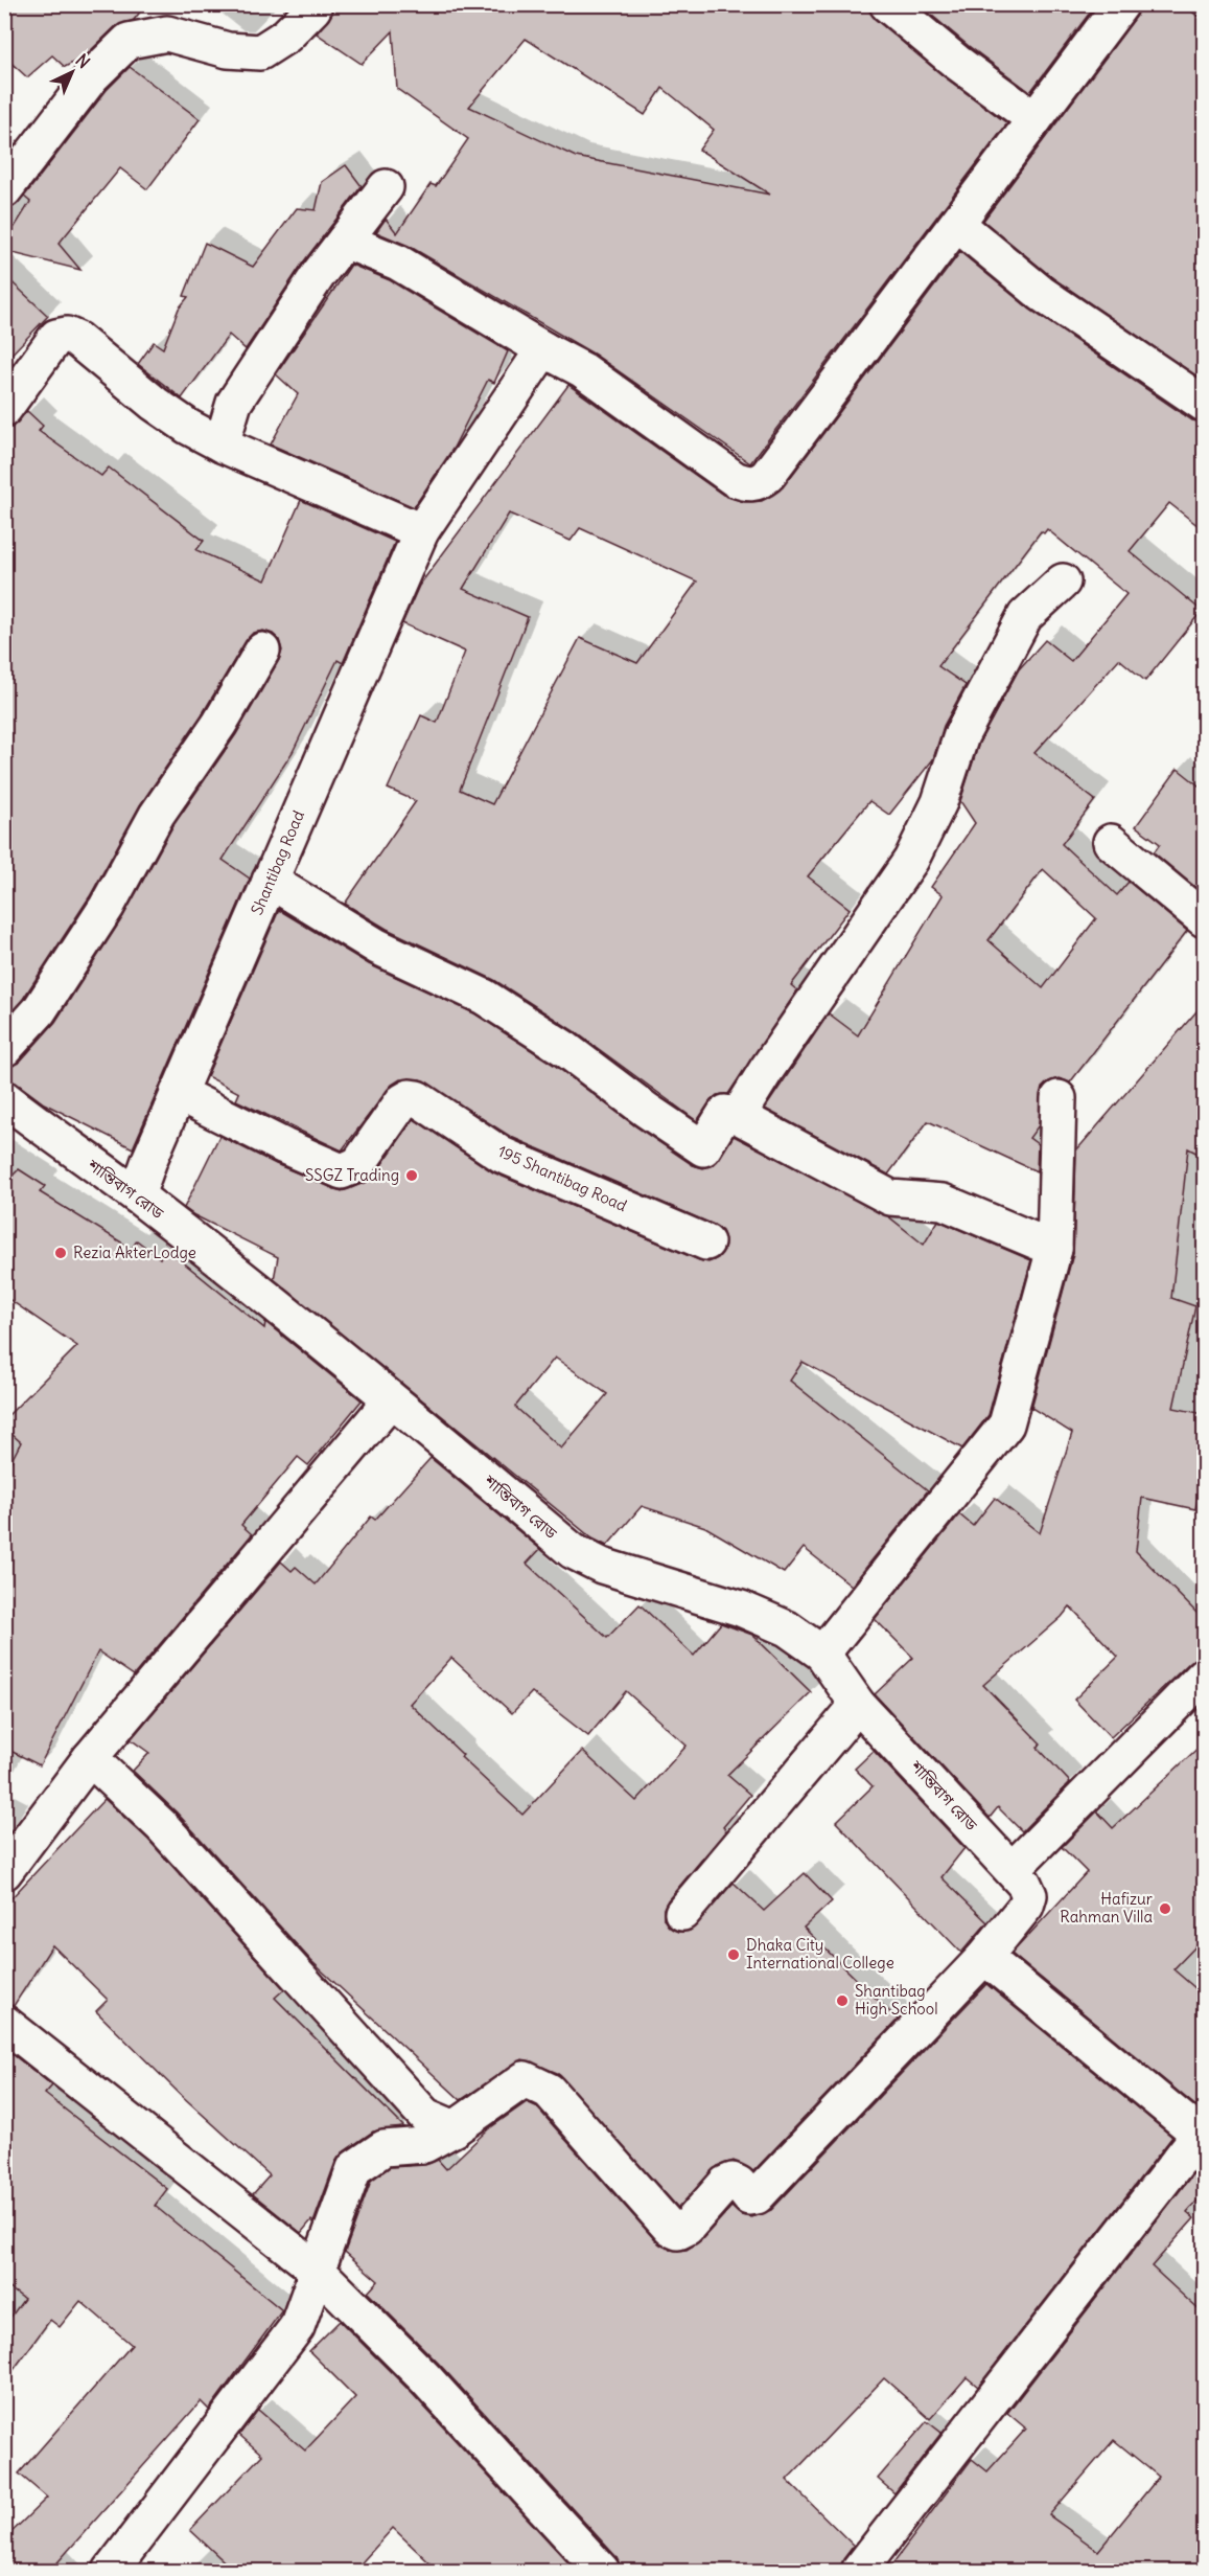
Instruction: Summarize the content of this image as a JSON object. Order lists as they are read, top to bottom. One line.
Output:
{"streets":{"street":["Shantibag Road","195 Shantibag Road","শান্তিবাগ রোড"]},"crossings":[["Shantibag Road","195 Shantibag Road"],["Shantibag Road","শান্তিবাগ রোড"]],"places":["SSGZ Trading","Rezia AkterLodge","Hafizur Rahman Villa","Dhaka City International College","Shantibag High School"],"north":"top right"}
